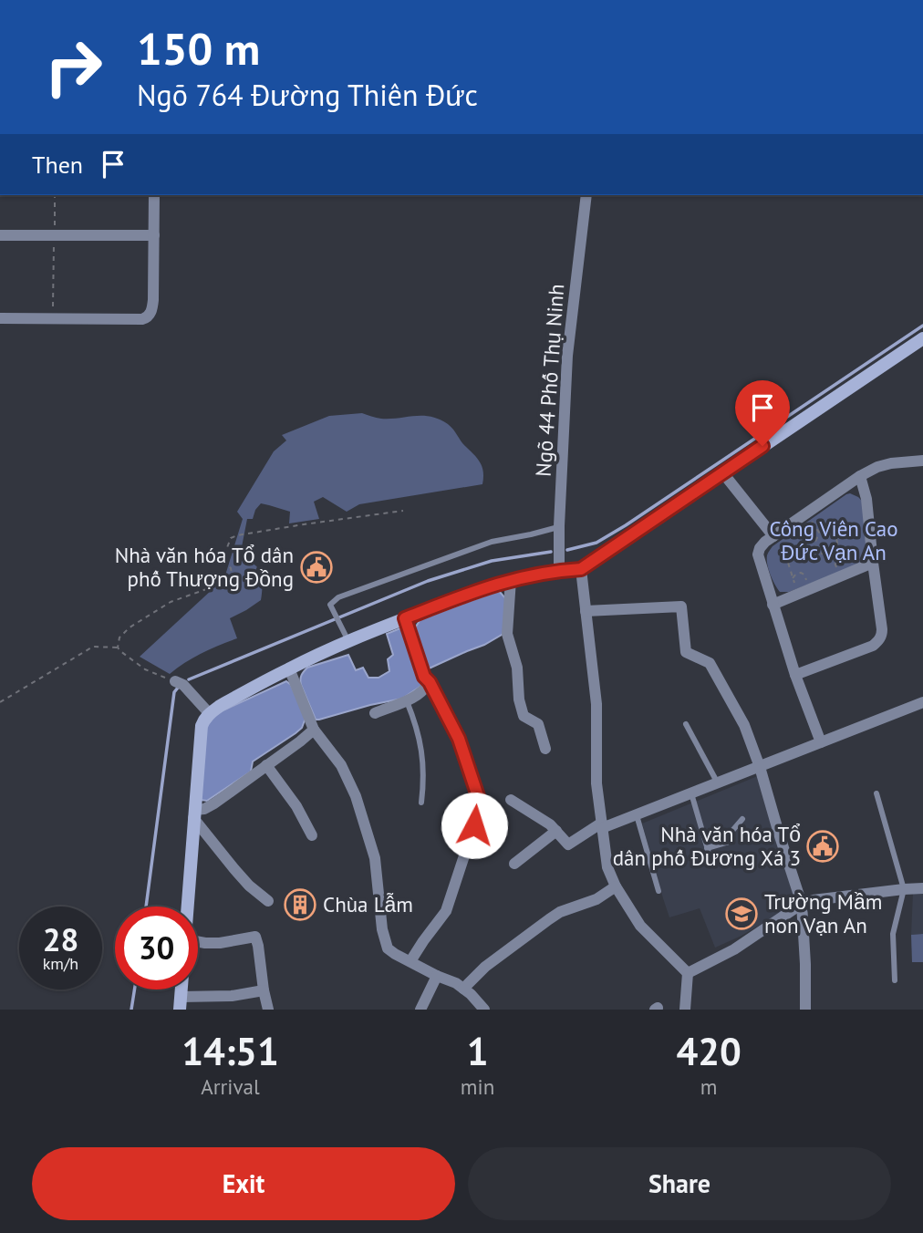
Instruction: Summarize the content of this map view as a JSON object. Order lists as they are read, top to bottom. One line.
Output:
{"streets":{"street":["Ngõ 44 Phố Thụ Ninh"]},"parks":["Công Viên Cao Đức Vạn An"],"places":{"public building":["Nhà văn hóa Tổ dân phố Thượng Đồng","Nhà văn hóa Tổ dân phố Đương Xá 3"],"building":["Chùa Lẫm"],"school or university":["Trường Mầm non Vạn An"]},"page":{"turn":["150 m","Ngõ 764 Đường Thiên Đức"],"then":"Then","speed":"28 km/h","limit":"30","eta":["14:51","Arrival","1","min","420","m"],"buttons":["Exit","Share"]}}
